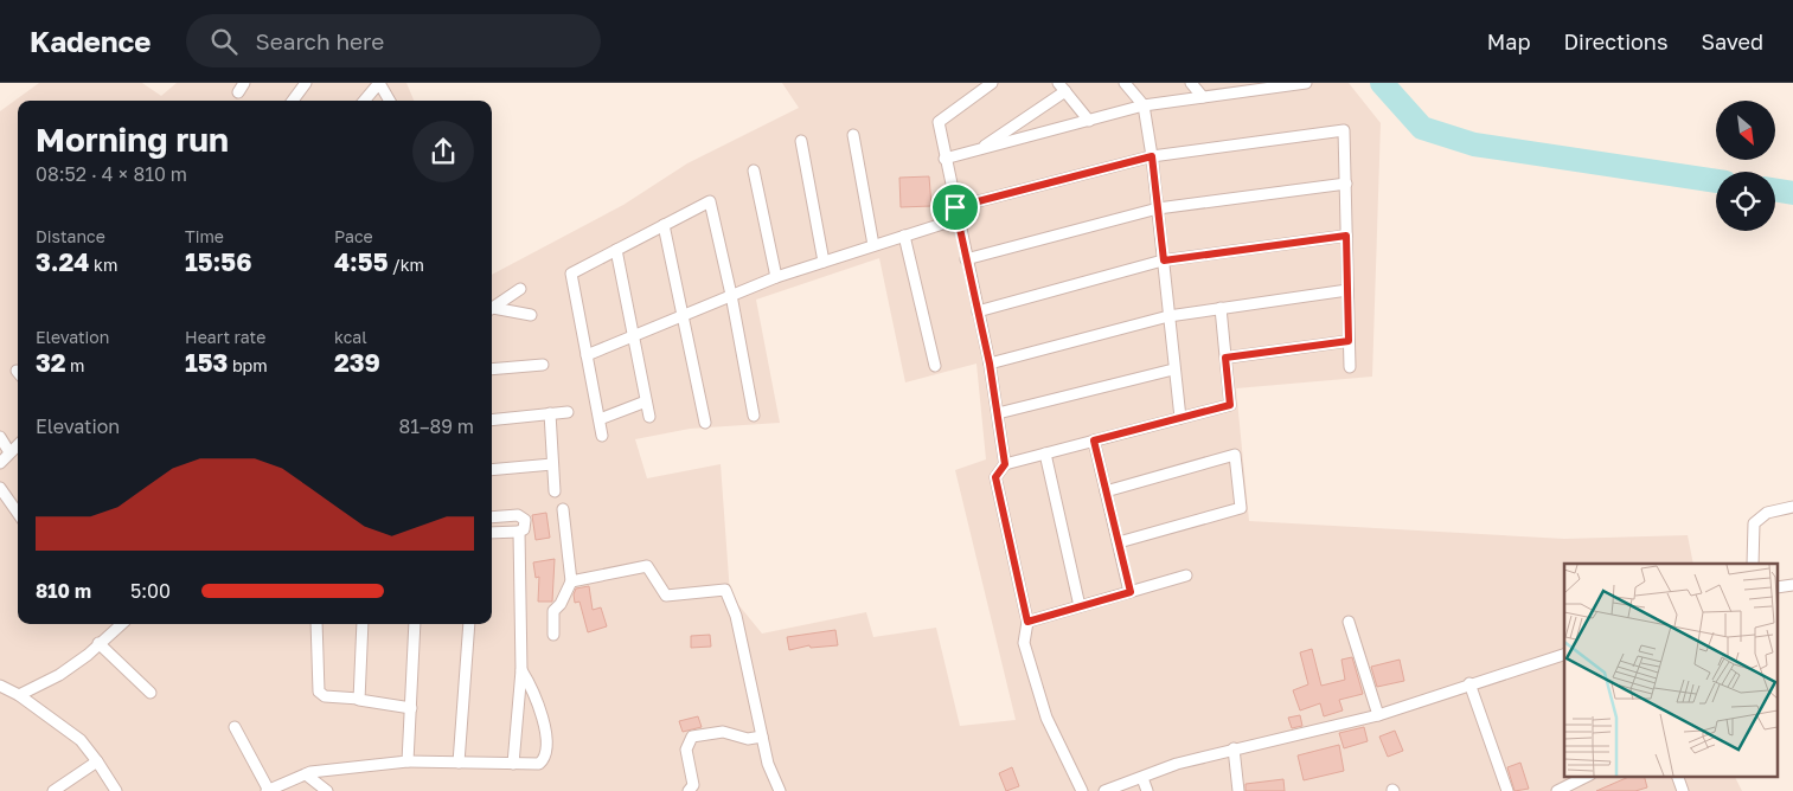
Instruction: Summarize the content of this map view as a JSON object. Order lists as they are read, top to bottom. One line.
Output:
{"north":"bottom right","page":{"header":"Kadence","search":"Search here","nav":["Map","Directions","Saved"],"heading":["Morning run","08:52 · 4 × 810 m"],"stats":[["Distance","3.24 km"],["Time","15:56"],["Pace","4:55 /km"],["Elevation","32 m"],["Heart rate","153 bpm"],["kcal","239"]],"chart":["Elevation","81–89 m"],"list":[{"name":"810 m","note":"5:00"}]}}
